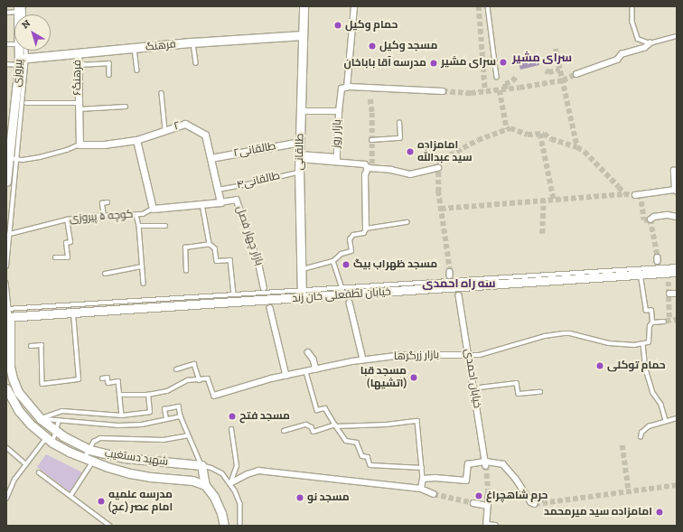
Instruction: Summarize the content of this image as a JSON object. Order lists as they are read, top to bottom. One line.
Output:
{"streets":{"street":["فرهنگ","پیروزی","فرهنگ۶","۲","بازار روز","طالقانی۲","طالقانی","بازار چهار فصل","خیابان لطفعلی خان زند","بازار زرگرها","خیابان احمدی","شهید دستغیب"],"lane":["طالقانی۴","کوچه ۵ پیروزی"]},"crossings":[["فرهنگ","پیروزی"],["فرهنگ","فرهنگ۶"],["فرهنگ","طالقانی"],["فرهنگ۶","۲"],["۲","طالقانی۲"],["۲","طالقانی۴"],["۲","بازار چهار فصل"],["بازار روز","طالقانی"],["طالقانی۲","طالقانی"],["طالقانی","طالقانی۴"],["طالقانی","خیابان لطفعلی خان زند"],["خیابان لطفعلی خان زند","شهید دستغیب"],["بازار زرگرها","خیابان احمدی"]],"districts":["سرای مشیر","سه راه احمدی"],"places":["حمام وکیل","مسجد وکیل","سرای مشیر","مدرسه آقا باباخان","امامزاده سید عبدالله","مسجد ظهراب بیگ","حمام توکلی","مسجد قبا (آتشیها)","مسجد فتح","حرم شاهچراغ","مسجد نو","مدرسه علمیه امام عصر (عج)","امامزاده سید میرمحمد"],"north":"top left"}
